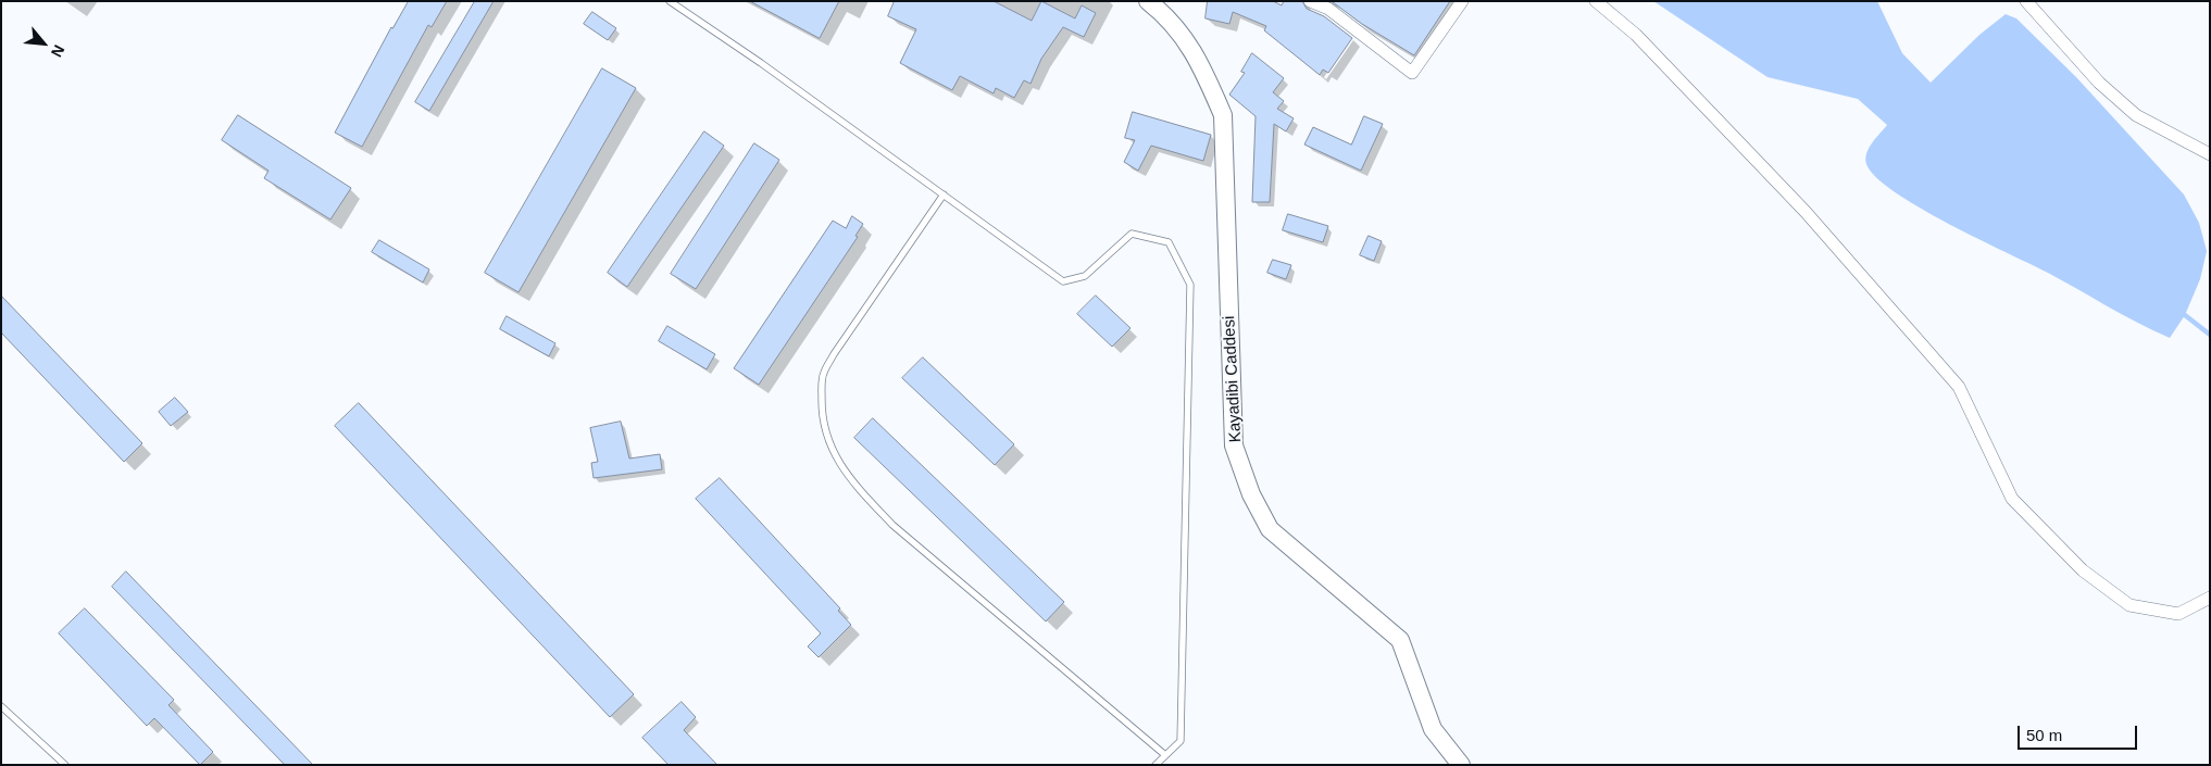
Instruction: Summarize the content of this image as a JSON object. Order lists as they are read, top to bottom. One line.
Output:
{"streets":{"street":["Kayadibi Caddesi"]},"scale_bar":"50 m","north":"bottom right"}
